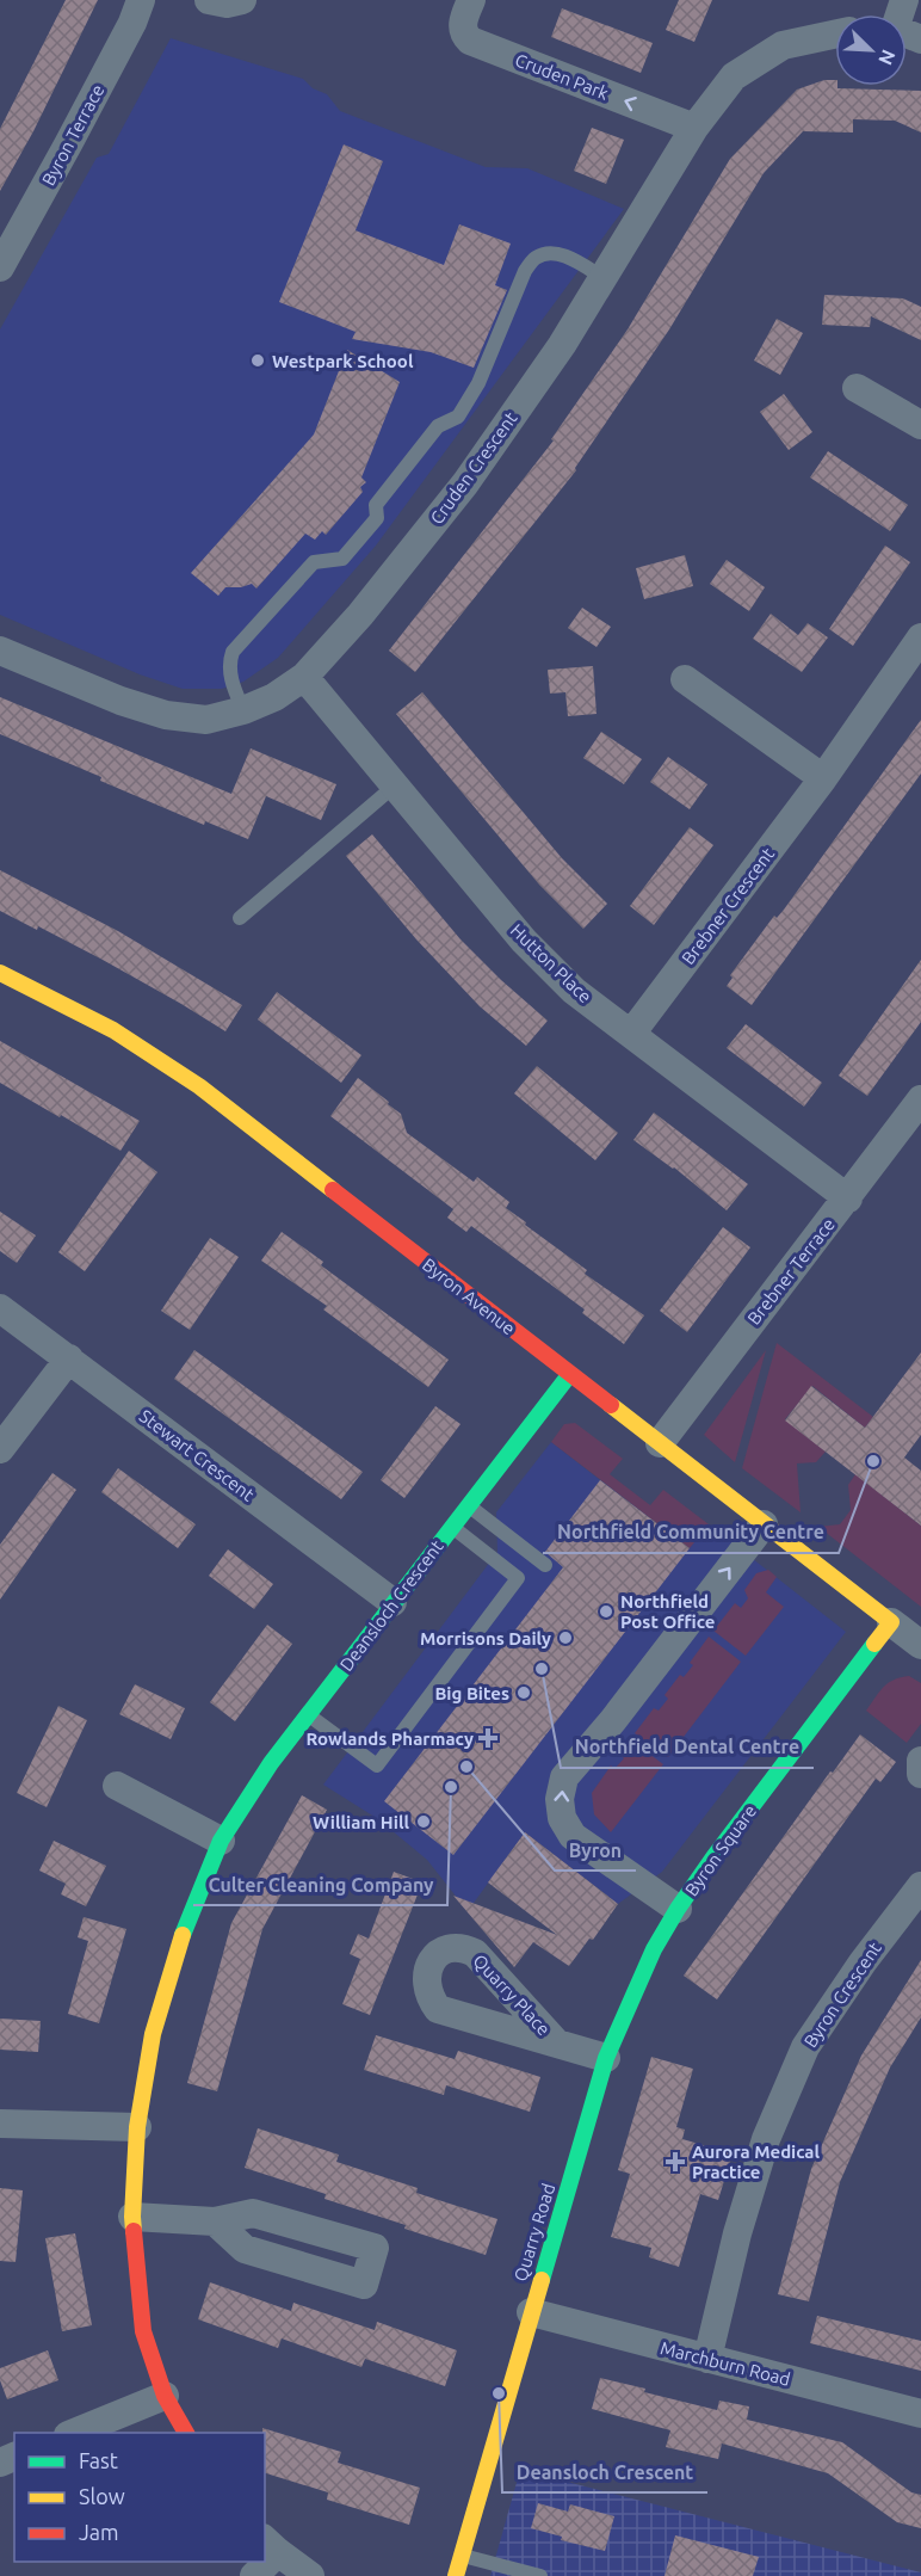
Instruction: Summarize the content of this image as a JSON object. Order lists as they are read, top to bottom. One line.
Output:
{"streets":{"street":["Cruden Park","Byron Terrace","Cruden Crescent","Brebner Crescent","Hutton Place","Brebner Terrace","Byron Avenue","Stewart Crescent","Deansloch Crescent","Byron Square","Quarry Place","Byron Crescent","Quarry Road","Marchburn Road"]},"crossings":[["Cruden Park","Cruden Crescent"],["Cruden Crescent","Hutton Place"],["Brebner Crescent","Hutton Place"],["Hutton Place","Brebner Terrace"],["Brebner Terrace","Byron Avenue"],["Byron Avenue","Deansloch Crescent"],["Byron Avenue","Byron Square"],["Stewart Crescent","Deansloch Crescent"],["Byron Square","Quarry Road"],["Quarry Place","Quarry Road"],["Byron Crescent","Marchburn Road"],["Quarry Road","Marchburn Road"]],"one_way":["Cruden Park"],"places":{"other":["Westpark School","Northfield Community Centre","Northfield Post Office","Morrisons Daily","Northfield Dental Centre","Big Bites","Byron","Culter Cleaning Company","William Hill","Deansloch Crescent"],"health":["Rowlands Pharmacy","Aurora Medical Practice"]},"legend":["Fast","Slow","Jam"],"north":"bottom right"}
